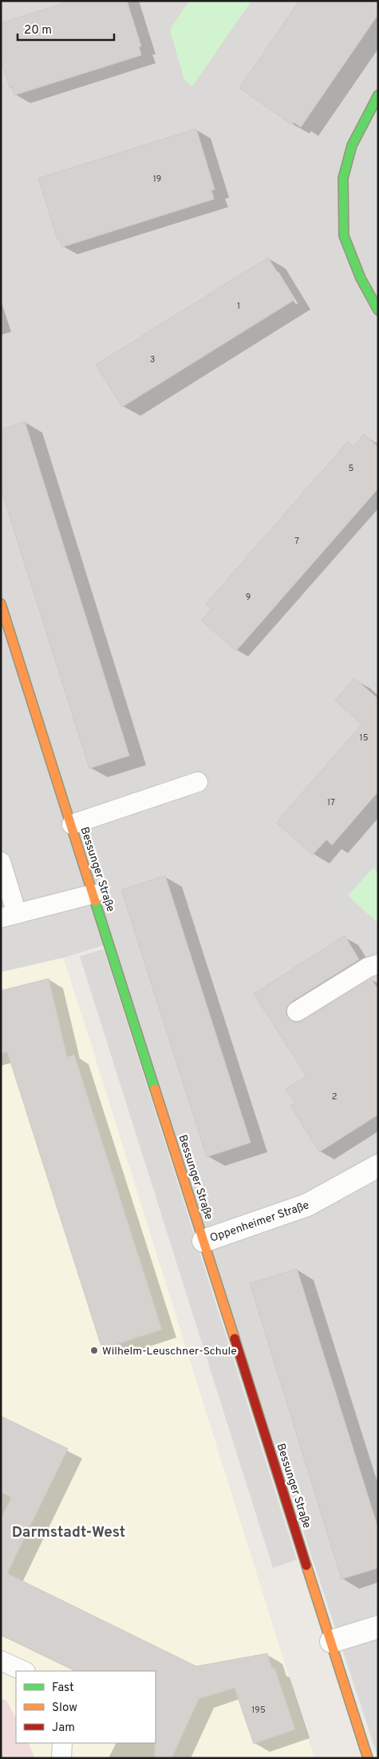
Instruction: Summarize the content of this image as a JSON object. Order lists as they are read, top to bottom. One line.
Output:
{"streets":{"street":["Bessunger Straße","Oppenheimer Straße"]},"crossings":[["Bessunger Straße","Oppenheimer Straße"]],"districts":["Darmstadt-West"],"places":["Wilhelm-Leuschner-Schule"],"house_numbers":["19","1","3","5","7","9","15","17","2","195"],"legend":["Fast","Slow","Jam"],"scale_bar":"20 m"}
